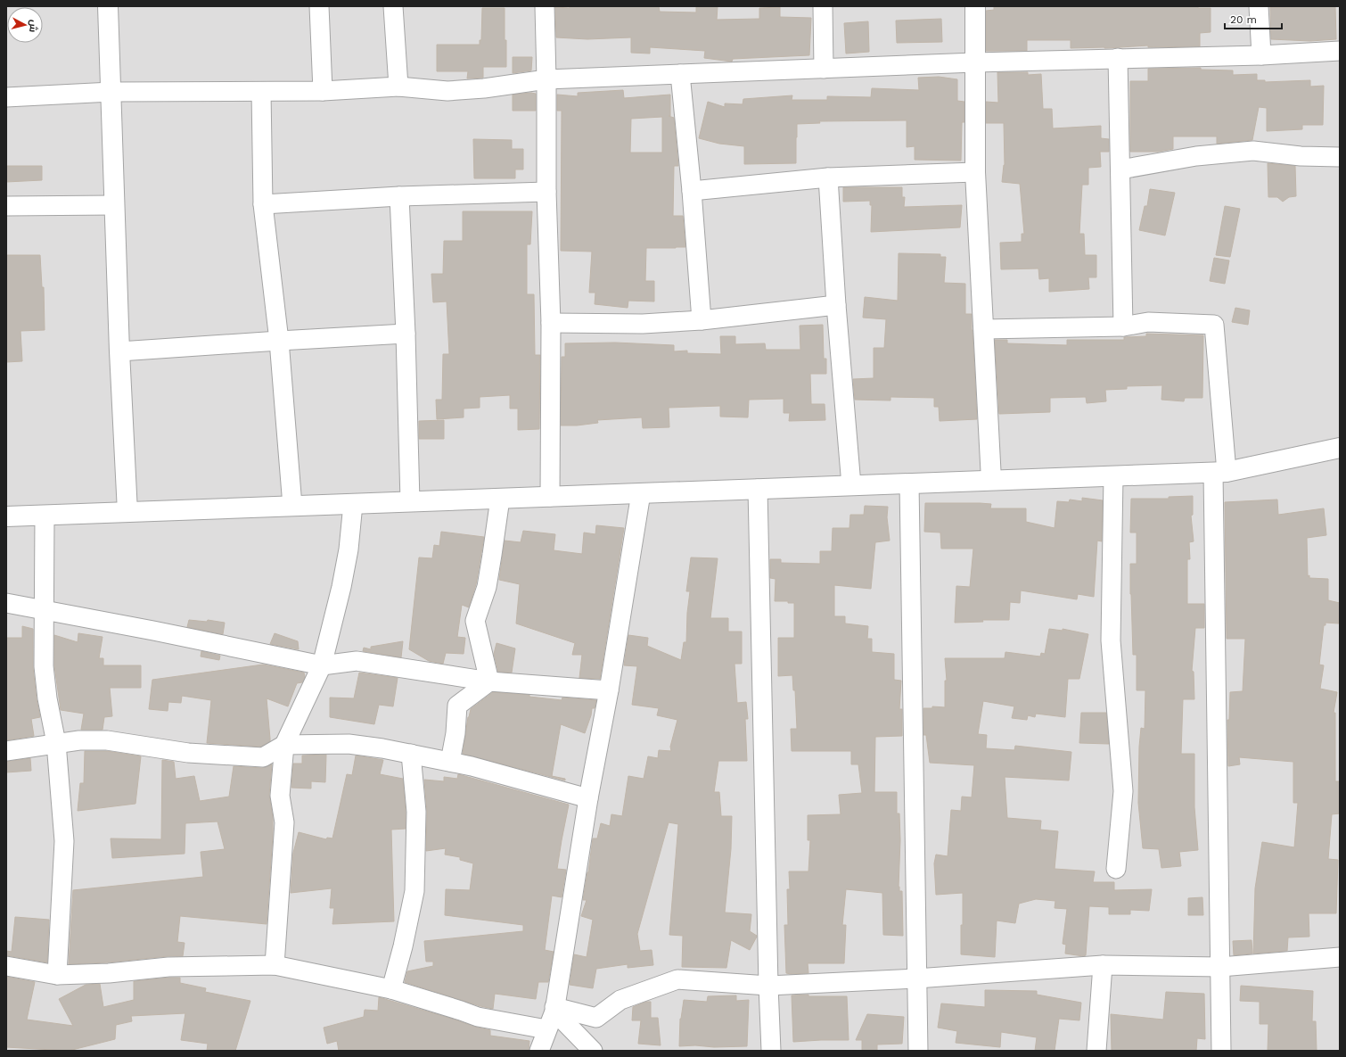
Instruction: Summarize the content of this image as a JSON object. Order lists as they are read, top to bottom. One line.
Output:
{"scale_bar":"20 m","north":"right"}
